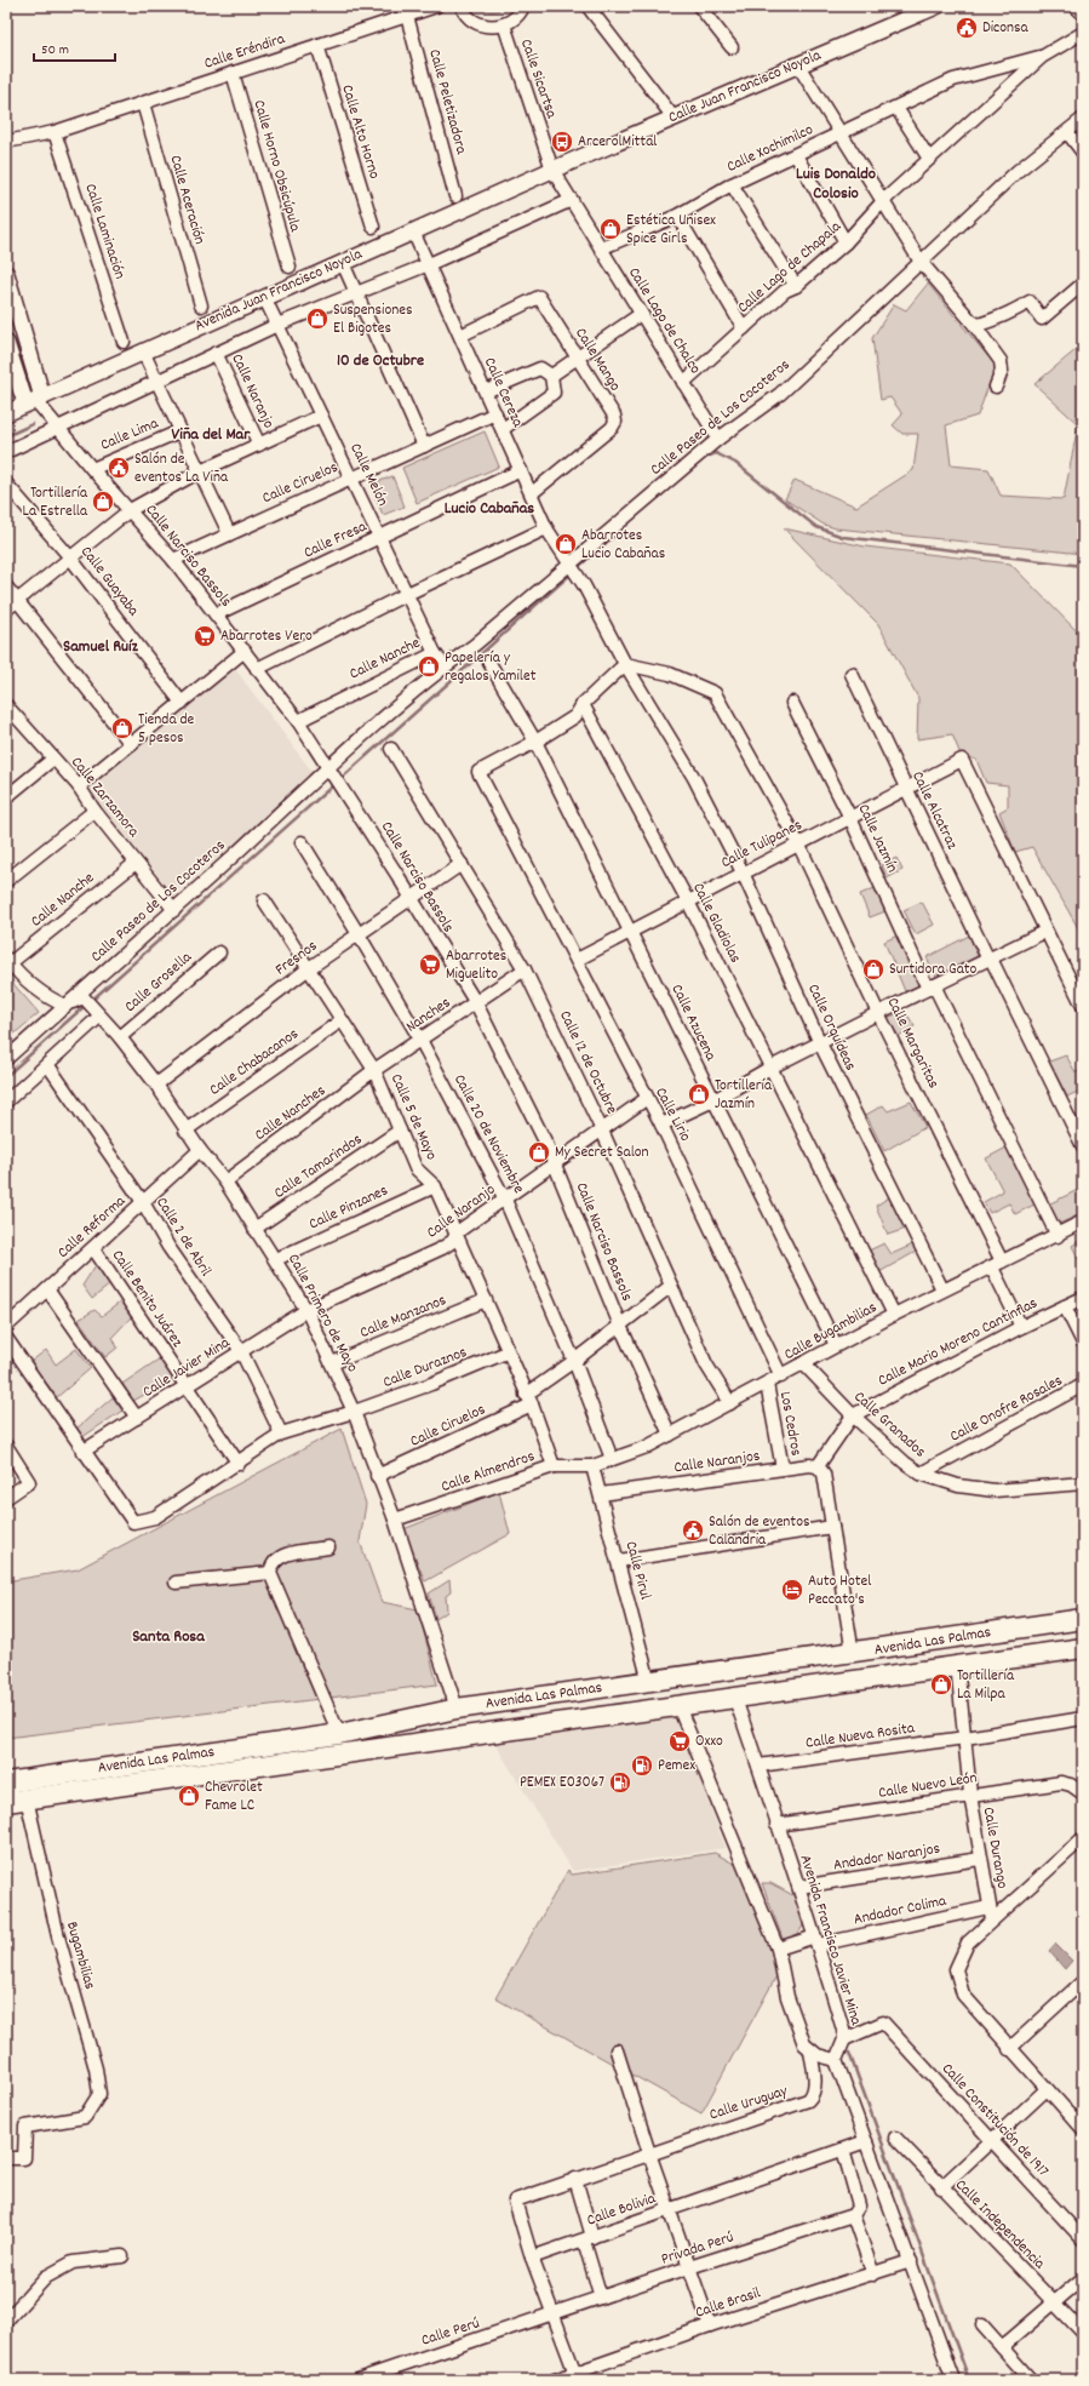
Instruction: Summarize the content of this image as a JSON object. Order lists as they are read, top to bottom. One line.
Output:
{"streets":{"main road":["Avenida Las Palmas"],"street":["Calle Eréndira","Calle Sicartsa","Calle Juan Francisco Noyola","Calle Peletizadora","Calle Alto Horno","Calle Xochimilco","Calle Horno Obsicúpula","Calle Aceración","Calle Laminación","Calle Lago de Chapala","Avenida Juan Francisco Noyola","Calle Lago de Chalco","Calle Mango","Calle Naranjo","Calle Cereza","Calle Paseo de Los Cocoteros","Calle Lima","Calle Melón","Calle Ciruelos","Calle Fresa","Calle Narciso Bassols","Calle Guayaba","Calle Nanche","Calle Zarzamora","Calle Alcatraz","Calle Jazmín","Calle Tulipanes","Calle Gladiolas","Fresnos","Calle Grosella","Nanches","Calle Azucena","Calle Orquídeas","Calle Margaritas","Calle Chabacanos","Calle 12 de Octubre","Calle Nanches","Calle Lirio","Calle 5 de Mayo","Calle 20 de Noviembre","Calle Tamarindos","Calle Pinzanes","Calle Reforma","Calle 2 de Abril","Calle Benito Juárez","Calle Primero de Mayo","Calle Manzanos","Calle Bugambilias","Calle Mario Moreno Cantinflas","Calle Javier Mina","Calle Duraznos","Calle Onofre Rosales","Los Cedros","Calle Granados","Calle Naranjos","Calle Almendros","Calle Pirul","Calle Nueva Rosita","Calle Nuevo León","Calle Durango","Andador Naranjos","Andador Colima","Avenida Francisco Javier Mina","Bugambilias","Calle Uruguay","Calle Constitución de 1917","Calle Bolivia","Calle Independencia","Privada Perú","Calle Brasil","Calle Perú"]},"crossings":[["Calle Eréndira","Calle Peletizadora"],["Calle Eréndira","Calle Alto Horno"],["Calle Eréndira","Calle Horno Obsicúpula"],["Calle Eréndira","Calle Aceración"],["Calle Eréndira","Calle Laminación"],["Calle Sicartsa","Calle Juan Francisco Noyola"],["Calle Sicartsa","Avenida Juan Francisco Noyola"],["Calle Sicartsa","Calle Lago de Chalco"],["Calle Juan Francisco Noyola","Avenida Juan Francisco Noyola"],["Calle Juan Francisco Noyola","Calle Lago de Chalco"],["Calle Xochimilco","Calle Lago de Chapala"],["Calle Xochimilco","Calle Lago de Chalco"],["Calle Lago de Chapala","Calle Lago de Chalco"],["Avenida Juan Francisco Noyola","Calle Lago de Chalco"],["Avenida Juan Francisco Noyola","Calle Cereza"],["Avenida Juan Francisco Noyola","Calle Melón"],["Avenida Juan Francisco Noyola","Calle Narciso Bassols"],["Calle Lago de Chalco","Calle Paseo de Los Cocoteros"],["Calle Mango","Calle Cereza"],["Calle Naranjo","Calle Narciso Bassols"],["Calle Naranjo","Calle 12 de Octubre"],["Calle Naranjo","Calle Lirio"],["Calle Naranjo","Calle 5 de Mayo"],["Calle Naranjo","Calle 20 de Noviembre"],["Calle Naranjo","Calle Primero de Mayo"],["Calle Naranjo","Calle Javier Mina"],["Calle Cereza","Calle Paseo de Los Cocoteros"],["Calle Cereza","Calle Ciruelos"],["Calle Cereza","Calle Fresa"],["Calle Paseo de Los Cocoteros","Calle Melón"],["Calle Paseo de Los Cocoteros","Calle Narciso Bassols"],["Calle Paseo de Los Cocoteros","Calle Zarzamora"],["Calle Paseo de Los Cocoteros","Calle Primero de Mayo"],["Calle Lima","Calle Narciso Bassols"],["Calle Melón","Calle Ciruelos"],["Calle Melón","Calle Fresa"],["Calle Melón","Calle Nanche"],["Calle Ciruelos","Calle Narciso Bassols"],["Calle Ciruelos","Calle 12 de Octubre"],["Calle Ciruelos","Calle 5 de Mayo"],["Calle Ciruelos","Calle 20 de Noviembre"],["Calle Ciruelos","Calle Primero de Mayo"],["Calle Fresa","Calle Narciso Bassols"],["Calle Narciso Bassols","Calle Nanche"],["Calle Narciso Bassols","Fresnos"],["Calle Narciso Bassols","Nanches"],["Calle Narciso Bassols","Calle Bugambilias"],["Calle Nanche","Calle Zarzamora"],["Calle Alcatraz","Calle Tulipanes"],["Calle Jazmín","Calle Tulipanes"],["Calle Jazmín","Calle Bugambilias"],["Calle Tulipanes","Calle Gladiolas"],["Calle Tulipanes","Calle Azucena"],["Calle Tulipanes","Calle Orquídeas"],["Calle Tulipanes","Calle Margaritas"],["Calle Tulipanes","Calle Lirio"],["Calle Gladiolas","Calle Bugambilias"],["Fresnos","Calle 12 de Octubre"],["Fresnos","Calle 5 de Mayo"],["Fresnos","Calle 20 de Noviembre"],["Fresnos","Calle Primero de Mayo"],["Calle Grosella","Calle Primero de Mayo"],["Nanches","Calle 12 de Octubre"],["Nanches","Calle Nanches"],["Nanches","Calle 5 de Mayo"],["Nanches","Calle 20 de Noviembre"],["Calle Azucena","Calle Lirio"],["Calle Azucena","Calle Bugambilias"],["Calle Orquídeas","Calle Margaritas"],["Calle Orquídeas","Calle Bugambilias"],["Calle Margaritas","Calle Bugambilias"],["Calle Margaritas","Calle Mario Moreno Cantinflas"],["Calle Chabacanos","Calle 5 de Mayo"],["Calle Chabacanos","Calle Primero de Mayo"],["Calle 12 de Octubre","Calle Bugambilias"],["Calle Nanches","Calle 5 de Mayo"],["Calle Nanches","Calle Primero de Mayo"],["Calle Lirio","Calle Bugambilias"],["Calle 5 de Mayo","Calle Tamarindos"],["Calle 5 de Mayo","Calle Pinzanes"],["Calle 5 de Mayo","Calle Manzanos"],["Calle 5 de Mayo","Calle Duraznos"],["Calle 5 de Mayo","Calle Almendros"],["Calle 20 de Noviembre","Calle Bugambilias"],["Calle Tamarindos","Calle Primero de Mayo"],["Calle Pinzanes","Calle Primero de Mayo"],["Calle Reforma","Calle 2 de Abril"],["Calle Reforma","Calle Benito Juárez"],["Calle Reforma","Calle Primero de Mayo"],["Calle 2 de Abril","Calle Javier Mina"],["Calle 2 de Abril","Calle Duraznos"],["Calle Benito Juárez","Calle Javier Mina"],["Calle Benito Juárez","Calle Duraznos"],["Calle Primero de Mayo","Calle Manzanos"],["Calle Primero de Mayo","Calle Javier Mina"],["Calle Primero de Mayo","Calle Duraznos"],["Calle Primero de Mayo","Calle Almendros"],["Calle Primero de Mayo","Avenida Las Palmas"],["Calle Bugambilias","Los Cedros"],["Calle Bugambilias","Calle Granados"],["Calle Bugambilias","Calle Almendros"],["Calle Bugambilias","Calle Pirul"],["Calle Mario Moreno Cantinflas","Calle Granados"],["Calle Mario Moreno Cantinflas","Calle Naranjos"],["Calle Javier Mina","Calle Duraznos"],["Calle Onofre Rosales","Calle Granados"],["Los Cedros","Calle Naranjos"],["Calle Naranjos","Calle Pirul"],["Calle Almendros","Calle Pirul"],["Calle Pirul","Avenida Las Palmas"],["Avenida Las Palmas","Calle Durango"],["Avenida Las Palmas","Avenida Francisco Javier Mina"],["Avenida Las Palmas","Bugambilias"],["Avenida Las Palmas","Calle Uruguay"],["Calle Nueva Rosita","Calle Durango"],["Calle Nueva Rosita","Avenida Francisco Javier Mina"],["Calle Nuevo León","Calle Durango"],["Calle Nuevo León","Avenida Francisco Javier Mina"],["Calle Durango","Andador Naranjos"],["Calle Durango","Andador Colima"],["Andador Naranjos","Avenida Francisco Javier Mina"],["Andador Colima","Avenida Francisco Javier Mina"],["Andador Colima","Calle Uruguay"],["Avenida Francisco Javier Mina","Calle Constitución de 1917"],["Calle Uruguay","Calle Bolivia"],["Privada Perú","Calle Perú"]],"districts":["Luis Donaldo Colosio","10 de Octubre","Viña del Mar","Lucio Cabañas","Samuel Ruíz","Santa Rosa"],"places":{"public building":["Diconsa","Salón de eventos La Viña","Salón de eventos Calandria"],"bus stop":["ArcerolMittal"],"shop":["Estética Unisex Spice Girls","Suspensiones El Bigotes","Tortillería La Estrella","Abarrotes Lucio Cabañas","Papelería y regalos Yamilet","Tienda de 5 pesos","Surtidora Gato","Tortillería Jazmín","My Secret Salon","Tortillería La Milpa","Chevrolet Fame LC"],"supermarket":["Abarrotes Vero","Abarrotes Miguelito","Oxxo"],"hotel":["Auto Hotel Peccato's"],"fuel station":["Pemex","PEMEX E03067"]},"scale_bar":"50 m"}
